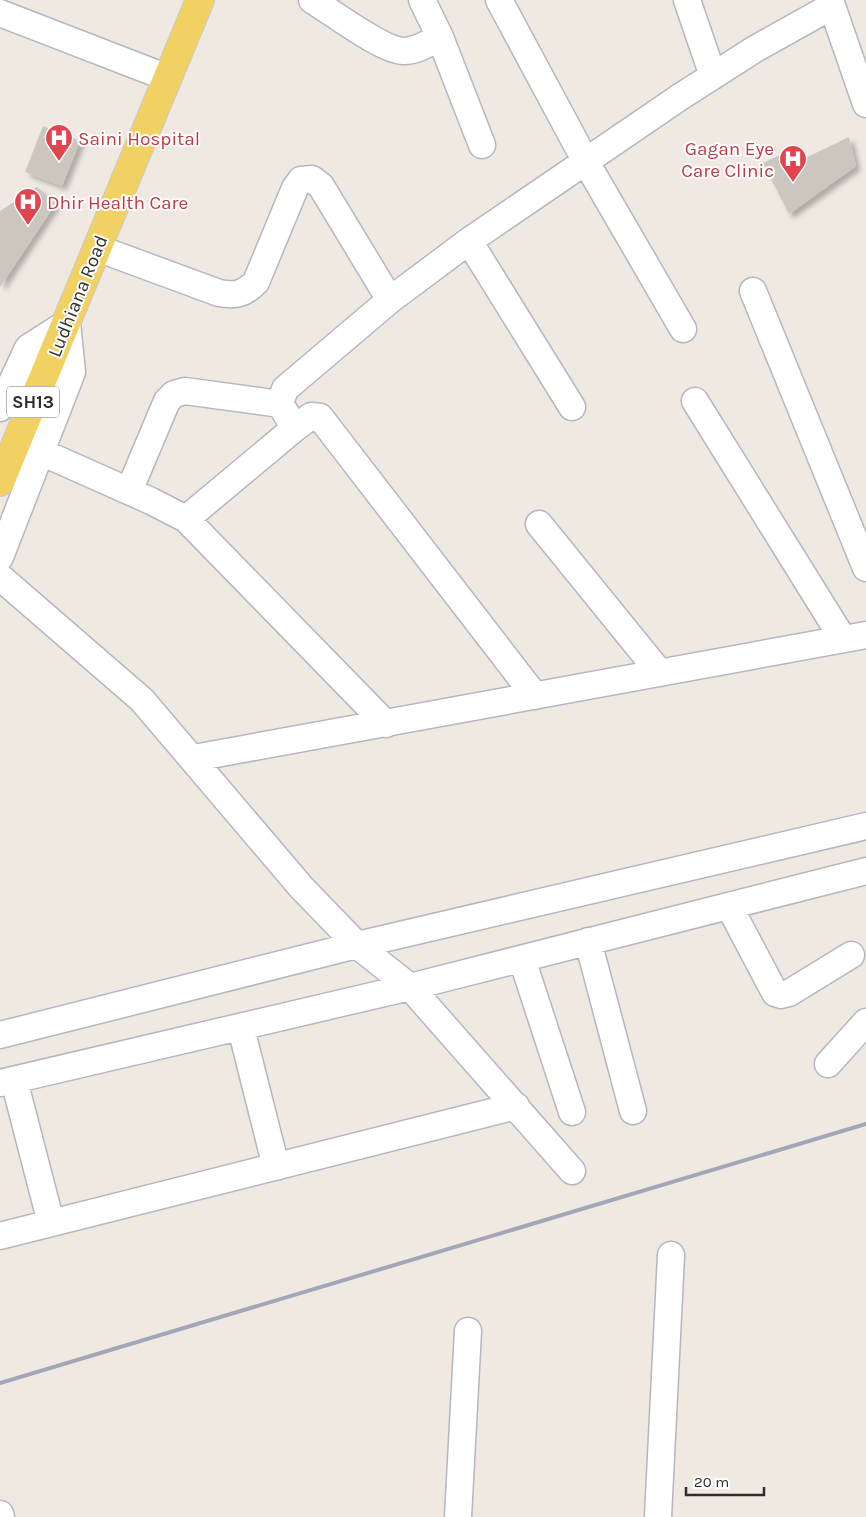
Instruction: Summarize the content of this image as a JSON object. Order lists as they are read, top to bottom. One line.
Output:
{"streets":{"main road":["Ludhiana Road","SH13"]},"places":{"hospital":["Saini Hospital","Gagan Eye Care Clinic","Dhir Health Care"]},"scale_bar":"20 m"}
